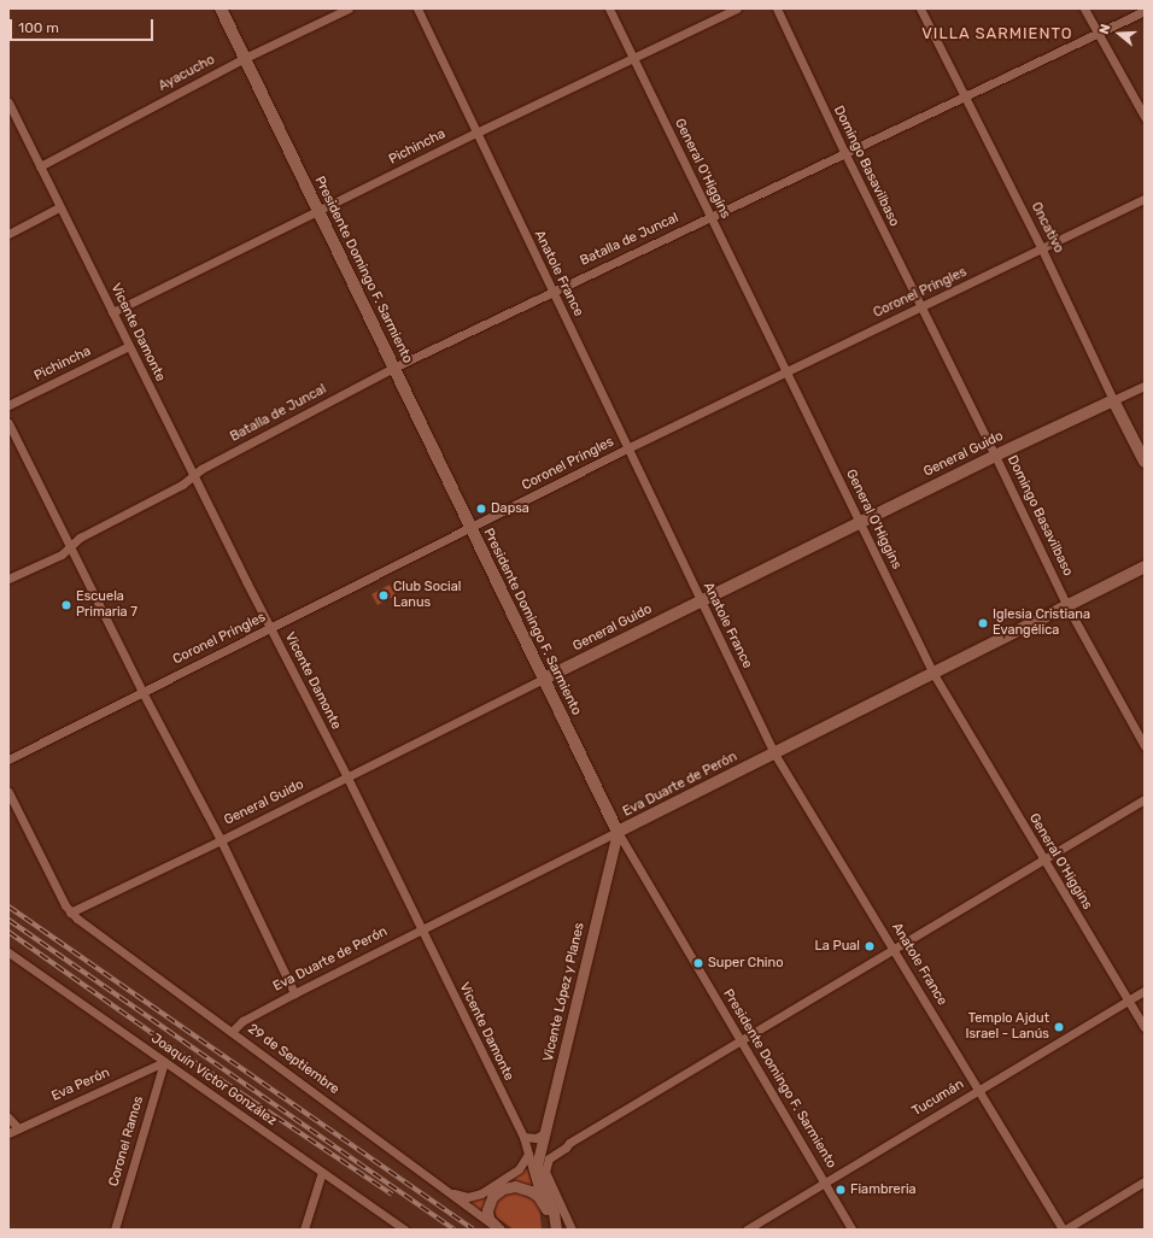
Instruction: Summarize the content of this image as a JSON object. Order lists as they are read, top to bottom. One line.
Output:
{"streets":{"main road":["Oncativo","Presidente Domingo F. Sarmiento","General Guido","Eva Duarte de Perón"],"street":["Ayacucho","Pichincha","Domingo Basavilbaso","General O'Higgins","Batalla de Juncal","Anatole France","Coronel Pringles","Vicente Damonte","Vicente López y Planes","29 de Septiembre","Joaquín Víctor González","Eva Perón","Tucumán","Coronel Ramos"]},"crossings":[["Ayacucho","Presidente Domingo F. Sarmiento"],["Ayacucho","Vicente Damonte"],["Pichincha","General O'Higgins"],["Pichincha","Presidente Domingo F. Sarmiento"],["Pichincha","Anatole France"],["Pichincha","Vicente Damonte"],["Domingo Basavilbaso","Batalla de Juncal"],["Domingo Basavilbaso","Coronel Pringles"],["Domingo Basavilbaso","General Guido"],["Domingo Basavilbaso","Eva Duarte de Perón"],["General O'Higgins","Batalla de Juncal"],["General O'Higgins","Coronel Pringles"],["General O'Higgins","General Guido"],["General O'Higgins","Eva Duarte de Perón"],["General O'Higgins","Tucumán"],["Oncativo","Batalla de Juncal"],["Oncativo","Coronel Pringles"],["Oncativo","General Guido"],["Batalla de Juncal","Presidente Domingo F. Sarmiento"],["Batalla de Juncal","Anatole France"],["Batalla de Juncal","Vicente Damonte"],["Presidente Domingo F. Sarmiento","Coronel Pringles"],["Presidente Domingo F. Sarmiento","General Guido"],["Presidente Domingo F. Sarmiento","Eva Duarte de Perón"],["Presidente Domingo F. Sarmiento","Vicente López y Planes"],["Presidente Domingo F. Sarmiento","Tucumán"],["Anatole France","Coronel Pringles"],["Anatole France","General Guido"],["Anatole France","Eva Duarte de Perón"],["Anatole France","Tucumán"],["Coronel Pringles","Vicente Damonte"],["Vicente Damonte","General Guido"],["Vicente Damonte","Eva Duarte de Perón"],["Vicente Damonte","Vicente López y Planes"],["General Guido","29 de Septiembre"],["Eva Duarte de Perón","Vicente López y Planes"],["Eva Duarte de Perón","29 de Septiembre"],["Joaquín Víctor González","Eva Perón"],["Joaquín Víctor González","Coronel Ramos"],["Eva Perón","Coronel Ramos"]],"districts":["VILLA SARMIENTO"],"places":["Dapsa","Club Social Lanus","Escuela Primaria 7","Iglesia Cristiana Evangélica","La Pual","Super Chino","Templo Ajdut Israel - Lanús","Fiambreria"],"scale_bar":"100 m","north":"left"}
